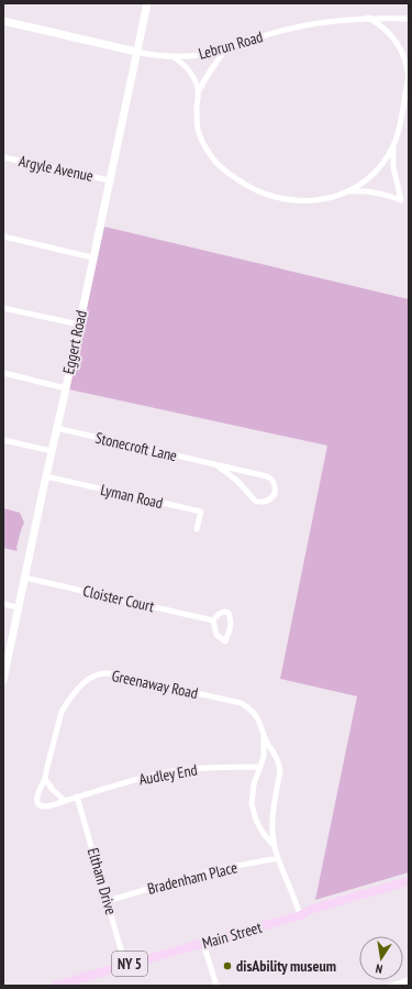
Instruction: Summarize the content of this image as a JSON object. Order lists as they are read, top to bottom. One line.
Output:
{"streets":{"main road":["Main Street","NY 5"],"street":["Lebrun Road","Argyle Avenue","Eggert Road","Stonecroft Lane","Lyman Road","Cloister Court","Greenaway Road","Audley End","Bradenham Place","Eltham Drive"]},"crossings":[["Lebrun Road","Eggert Road"],["Argyle Avenue","Eggert Road"],["Eggert Road","Stonecroft Lane"],["Eggert Road","Lyman Road"],["Eggert Road","Cloister Court"],["Greenaway Road","Audley End"],["Greenaway Road","Eltham Drive"],["Audley End","Eltham Drive"],["Bradenham Place","Eltham Drive"],["Eltham Drive","Main Street"]],"places":["disAbility museum"],"north":"bottom"}
